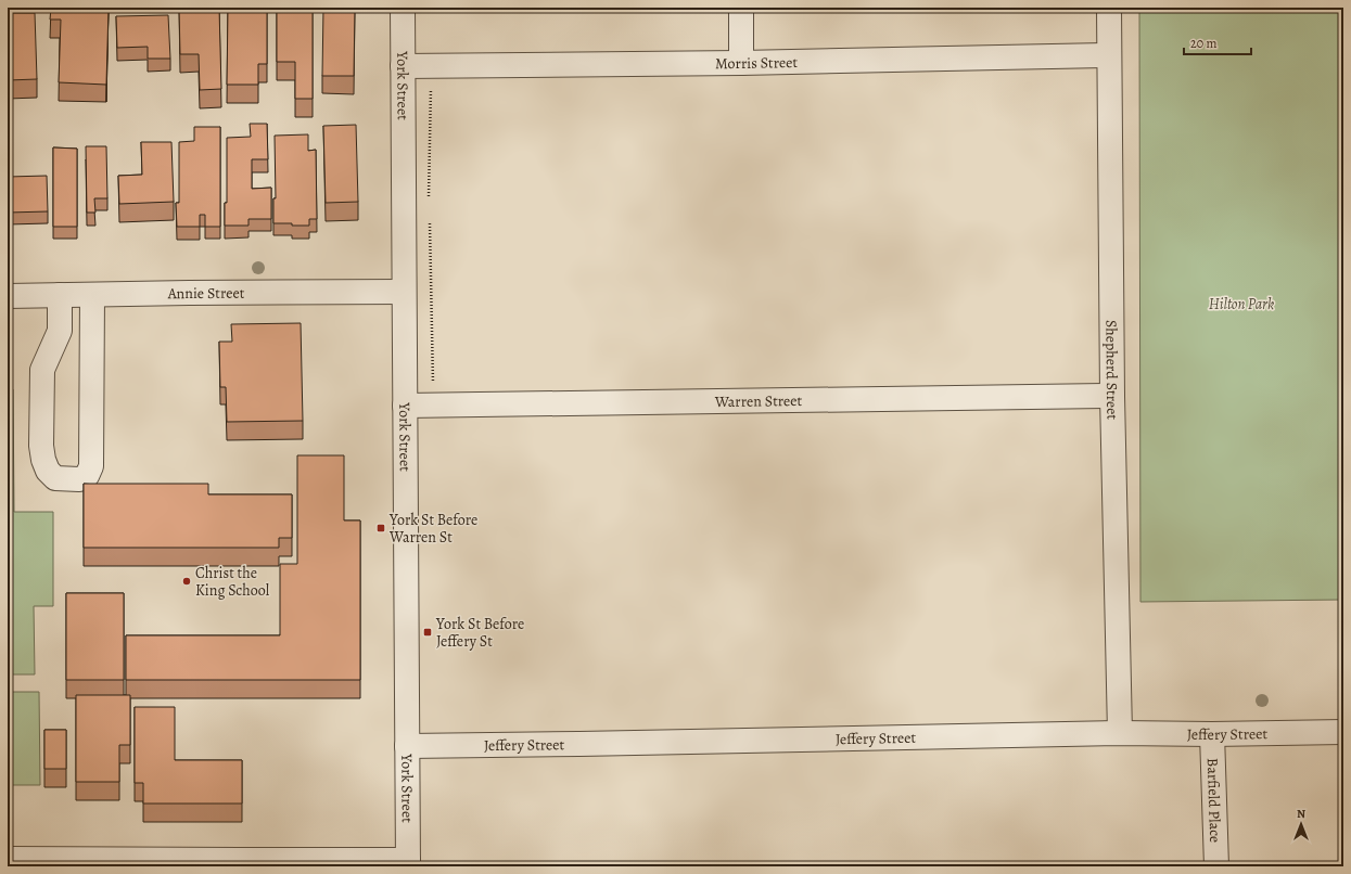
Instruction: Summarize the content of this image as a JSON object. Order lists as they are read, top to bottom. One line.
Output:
{"streets":{"street":["Morris Street","York Street","Annie Street","Shepherd Street","Warren Street","Jeffery Street","Barfield Place"]},"crossings":[["Morris Street","York Street"],["Morris Street","Shepherd Street"],["York Street","Annie Street"],["York Street","Warren Street"],["York Street","Jeffery Street"],["Shepherd Street","Warren Street"],["Shepherd Street","Jeffery Street"],["Jeffery Street","Barfield Place"]],"parks":["Hilton Park"],"places":{"transit":["York St Before Warren St","York St Before Jeffery St"],"other":["Christ the King School"]},"scale_bar":"20 m","north":"top"}
